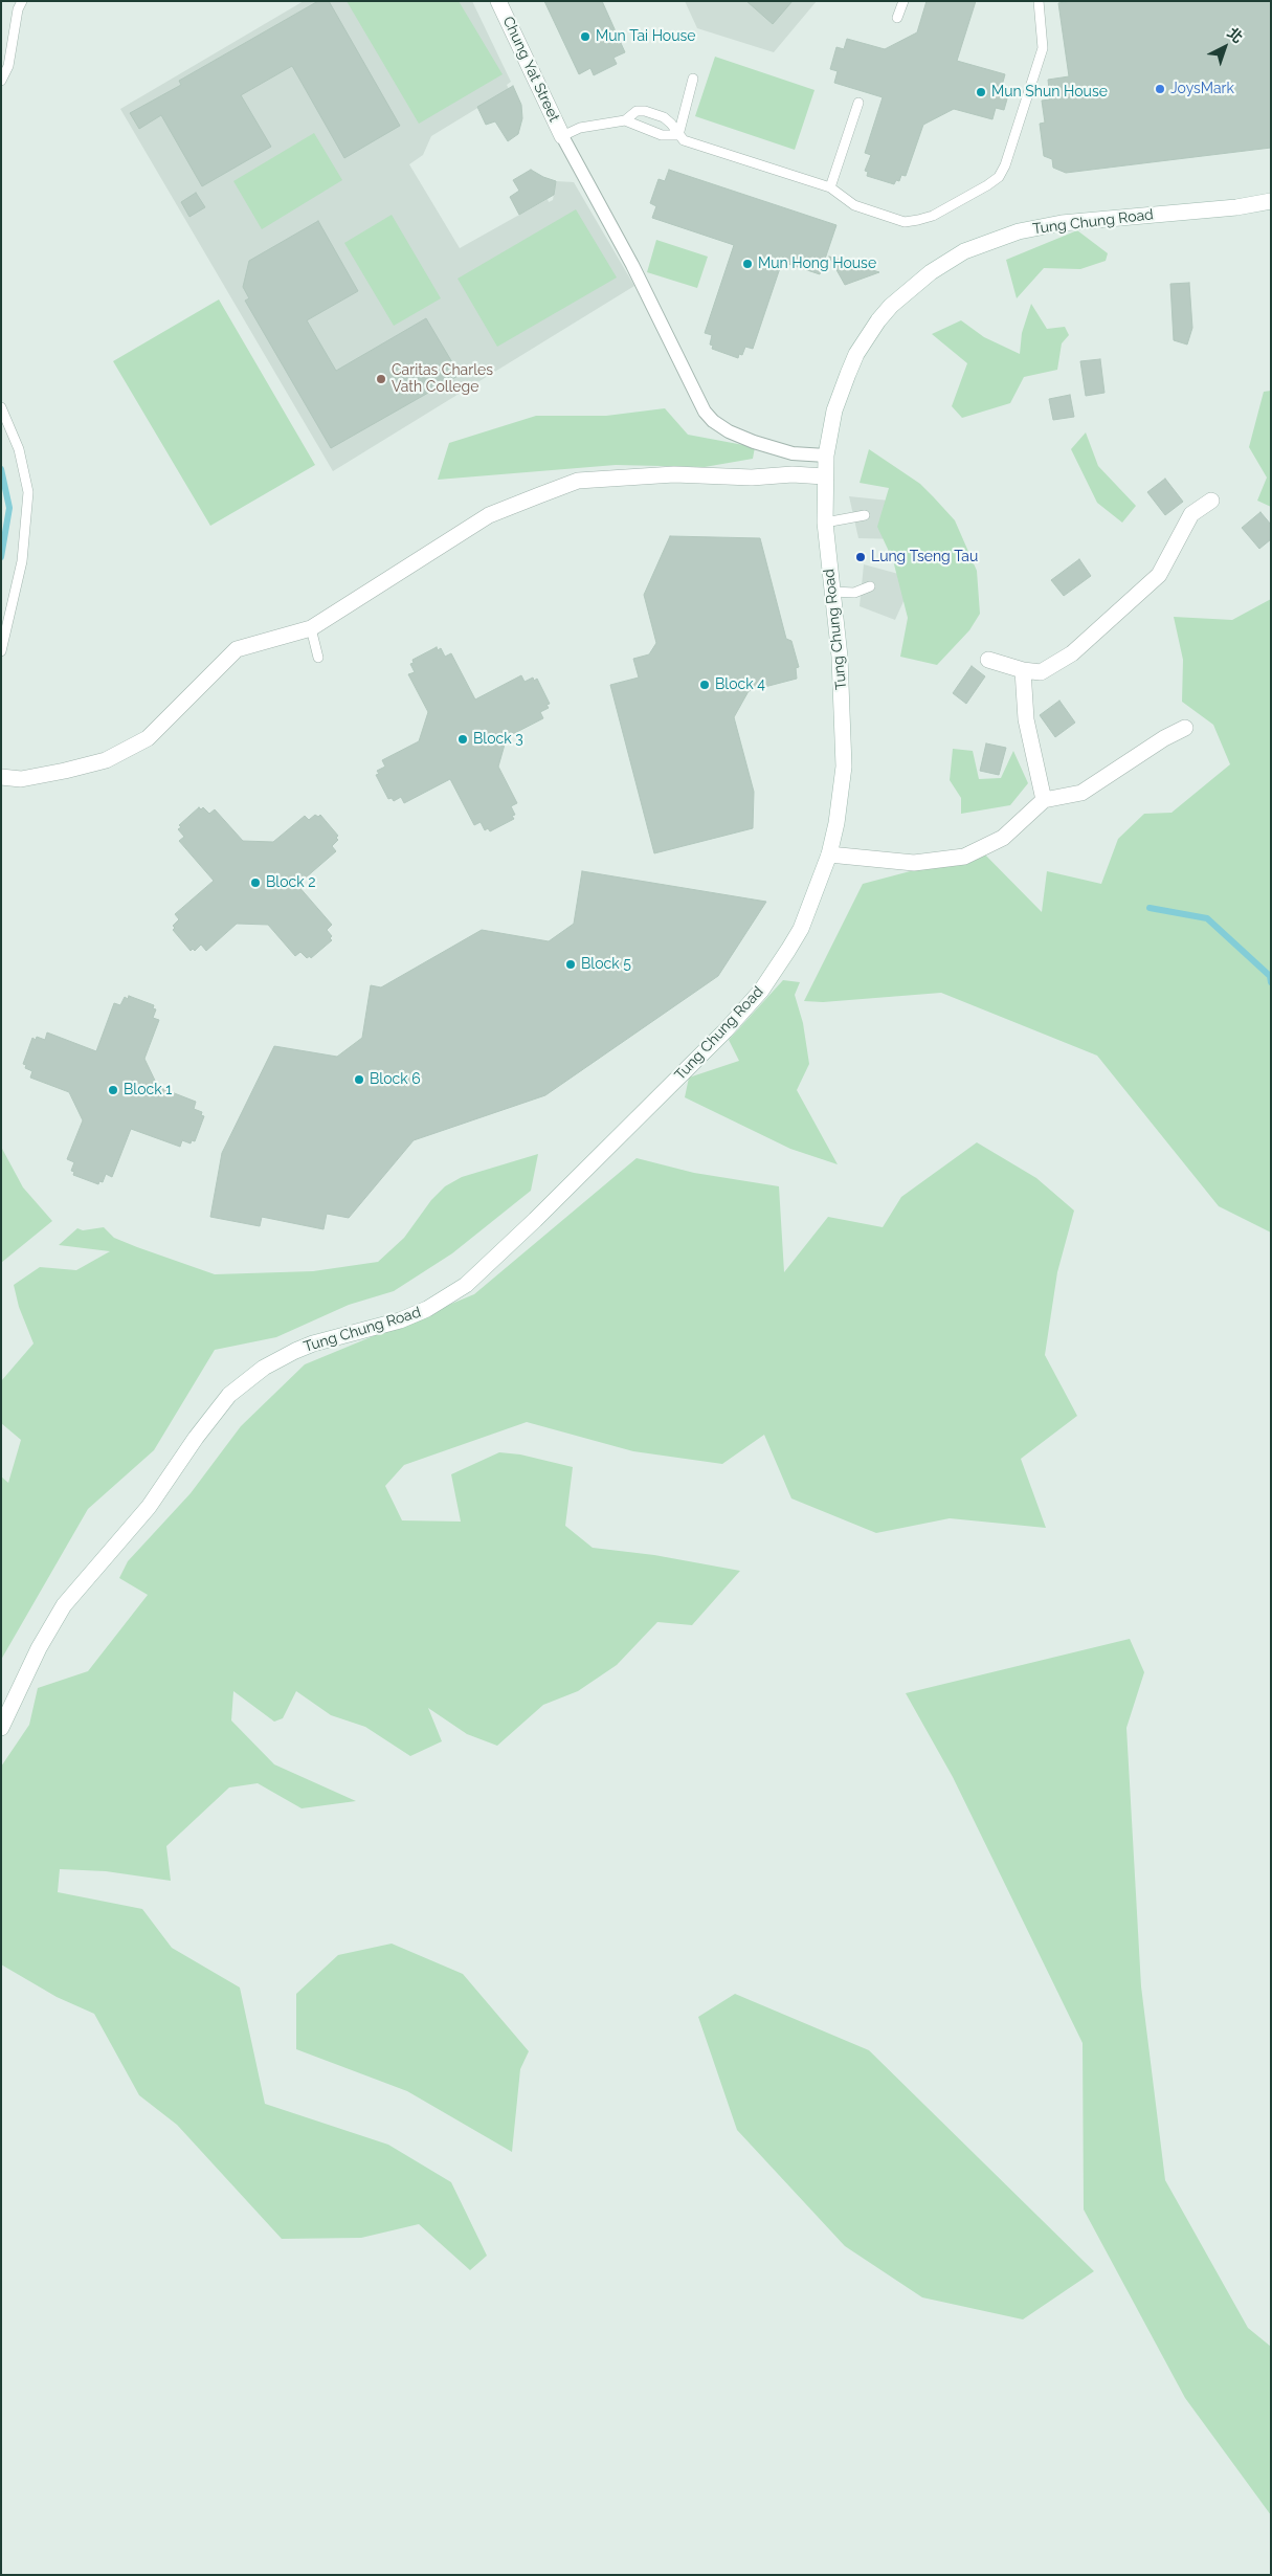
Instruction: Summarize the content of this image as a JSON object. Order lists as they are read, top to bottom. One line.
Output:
{"streets":{"main road":["Chung Yat Street","Tung Chung Road"]},"places":["Mun Tai House","JoysMark","Mun Shun House","Mun Hong House","Caritas Charles Vath College","Lung Tseng Tau","Block 4","Block 3","Block 2","Block 5","Block 6","Block 1"],"north":"top right"}
